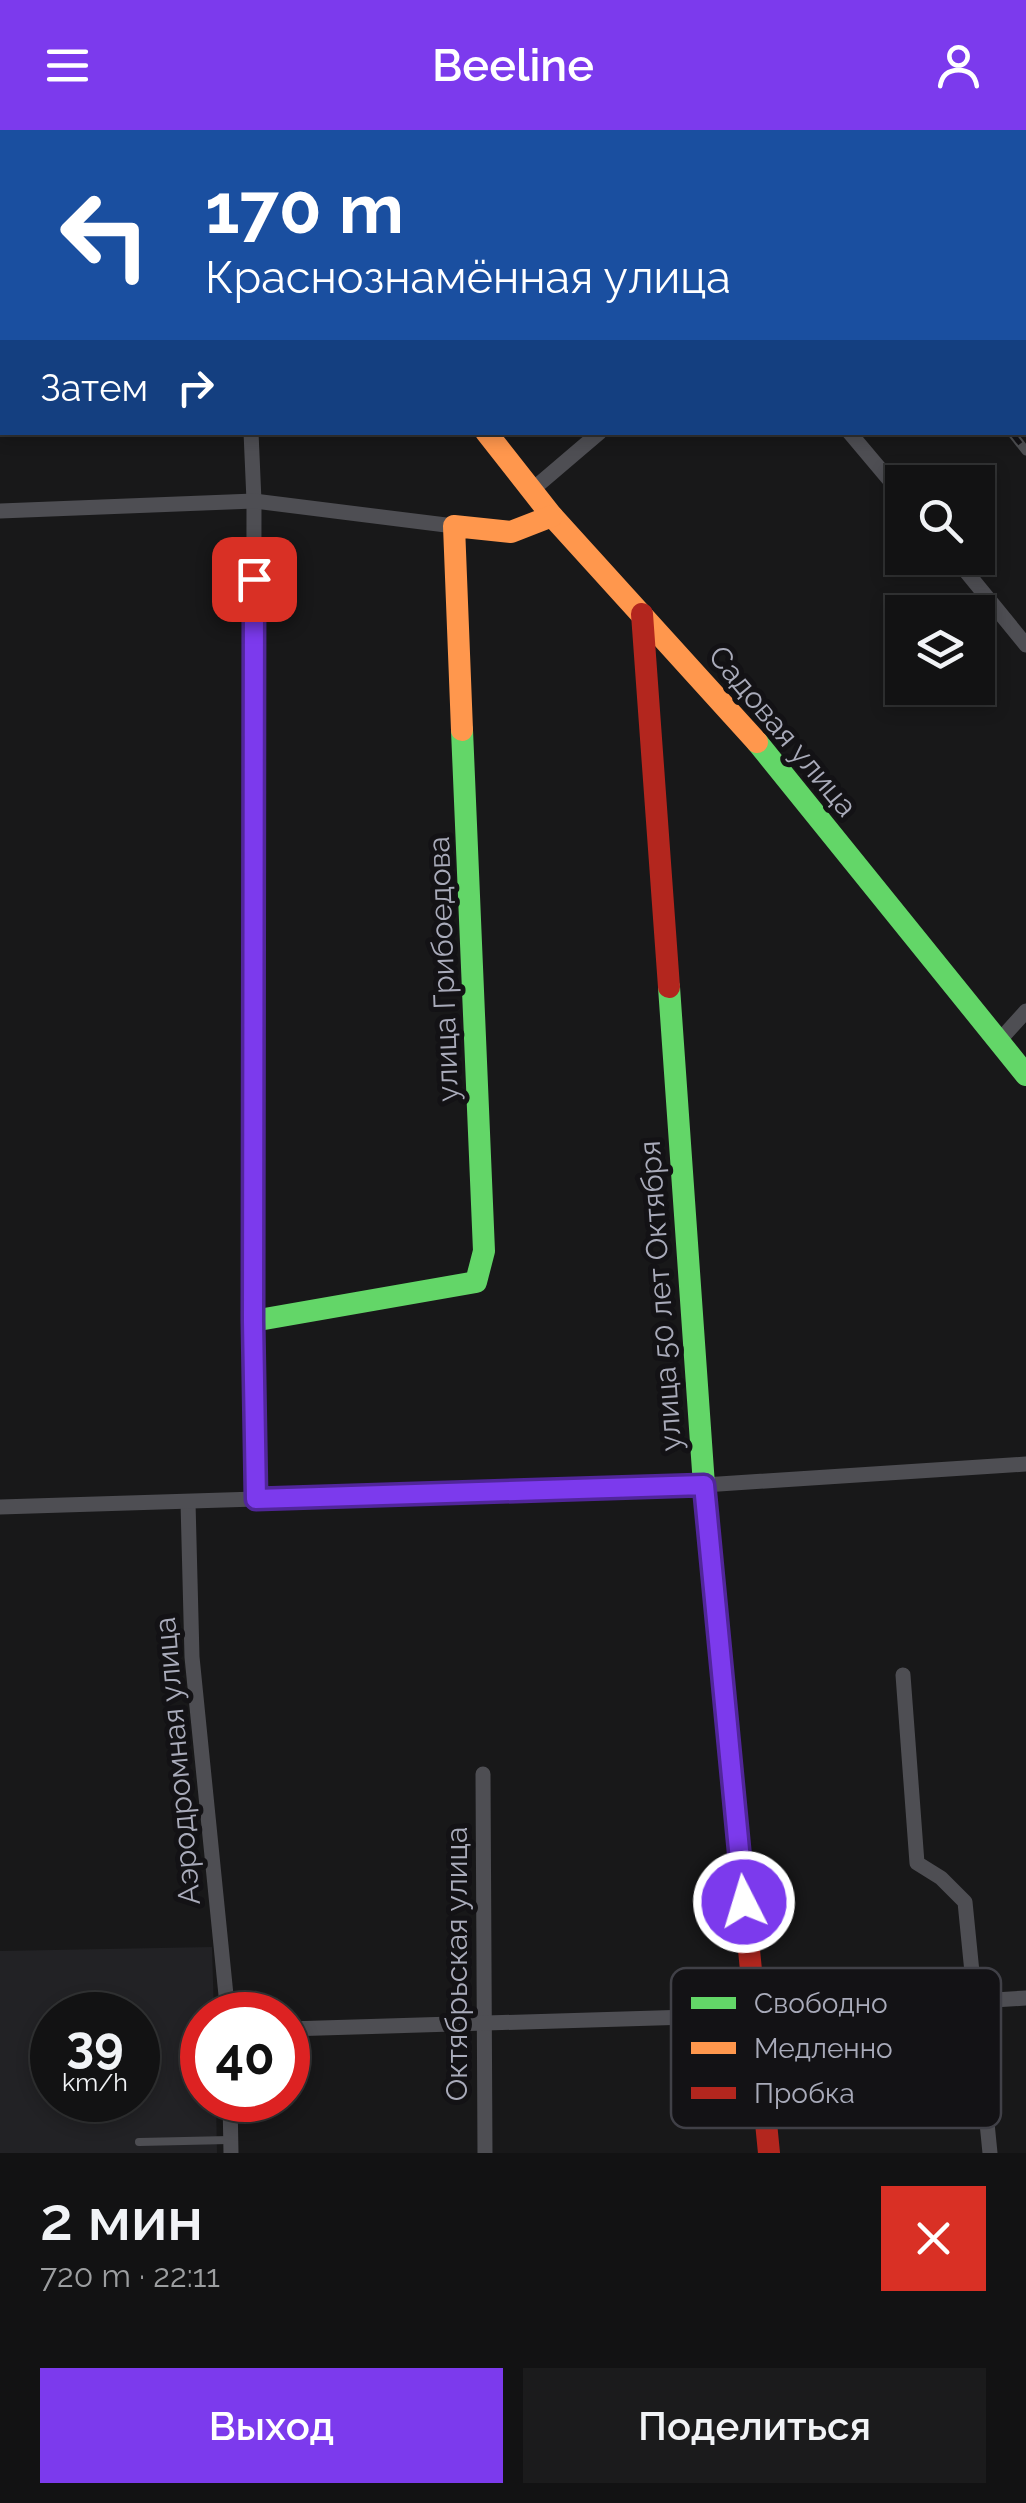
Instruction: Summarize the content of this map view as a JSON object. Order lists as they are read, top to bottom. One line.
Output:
{"streets":{"street":["Садовая улица","улица Грибоедова","улица 50 лет Октября","Аэродромная улица","Октябрьская улица"]},"crossings":[["Садовая улица","улица 50 лет Октября"]],"legend":["Свободно","Медленно","Пробка"],"page":{"header":"Beeline","turn":["170 m","Краснознамённая улица"],"then":"Затем","speed":"39 km/h","limit":"40","heading":["2 мин","720 m · 22:11"],"buttons":["Выход","Поделиться"]}}
